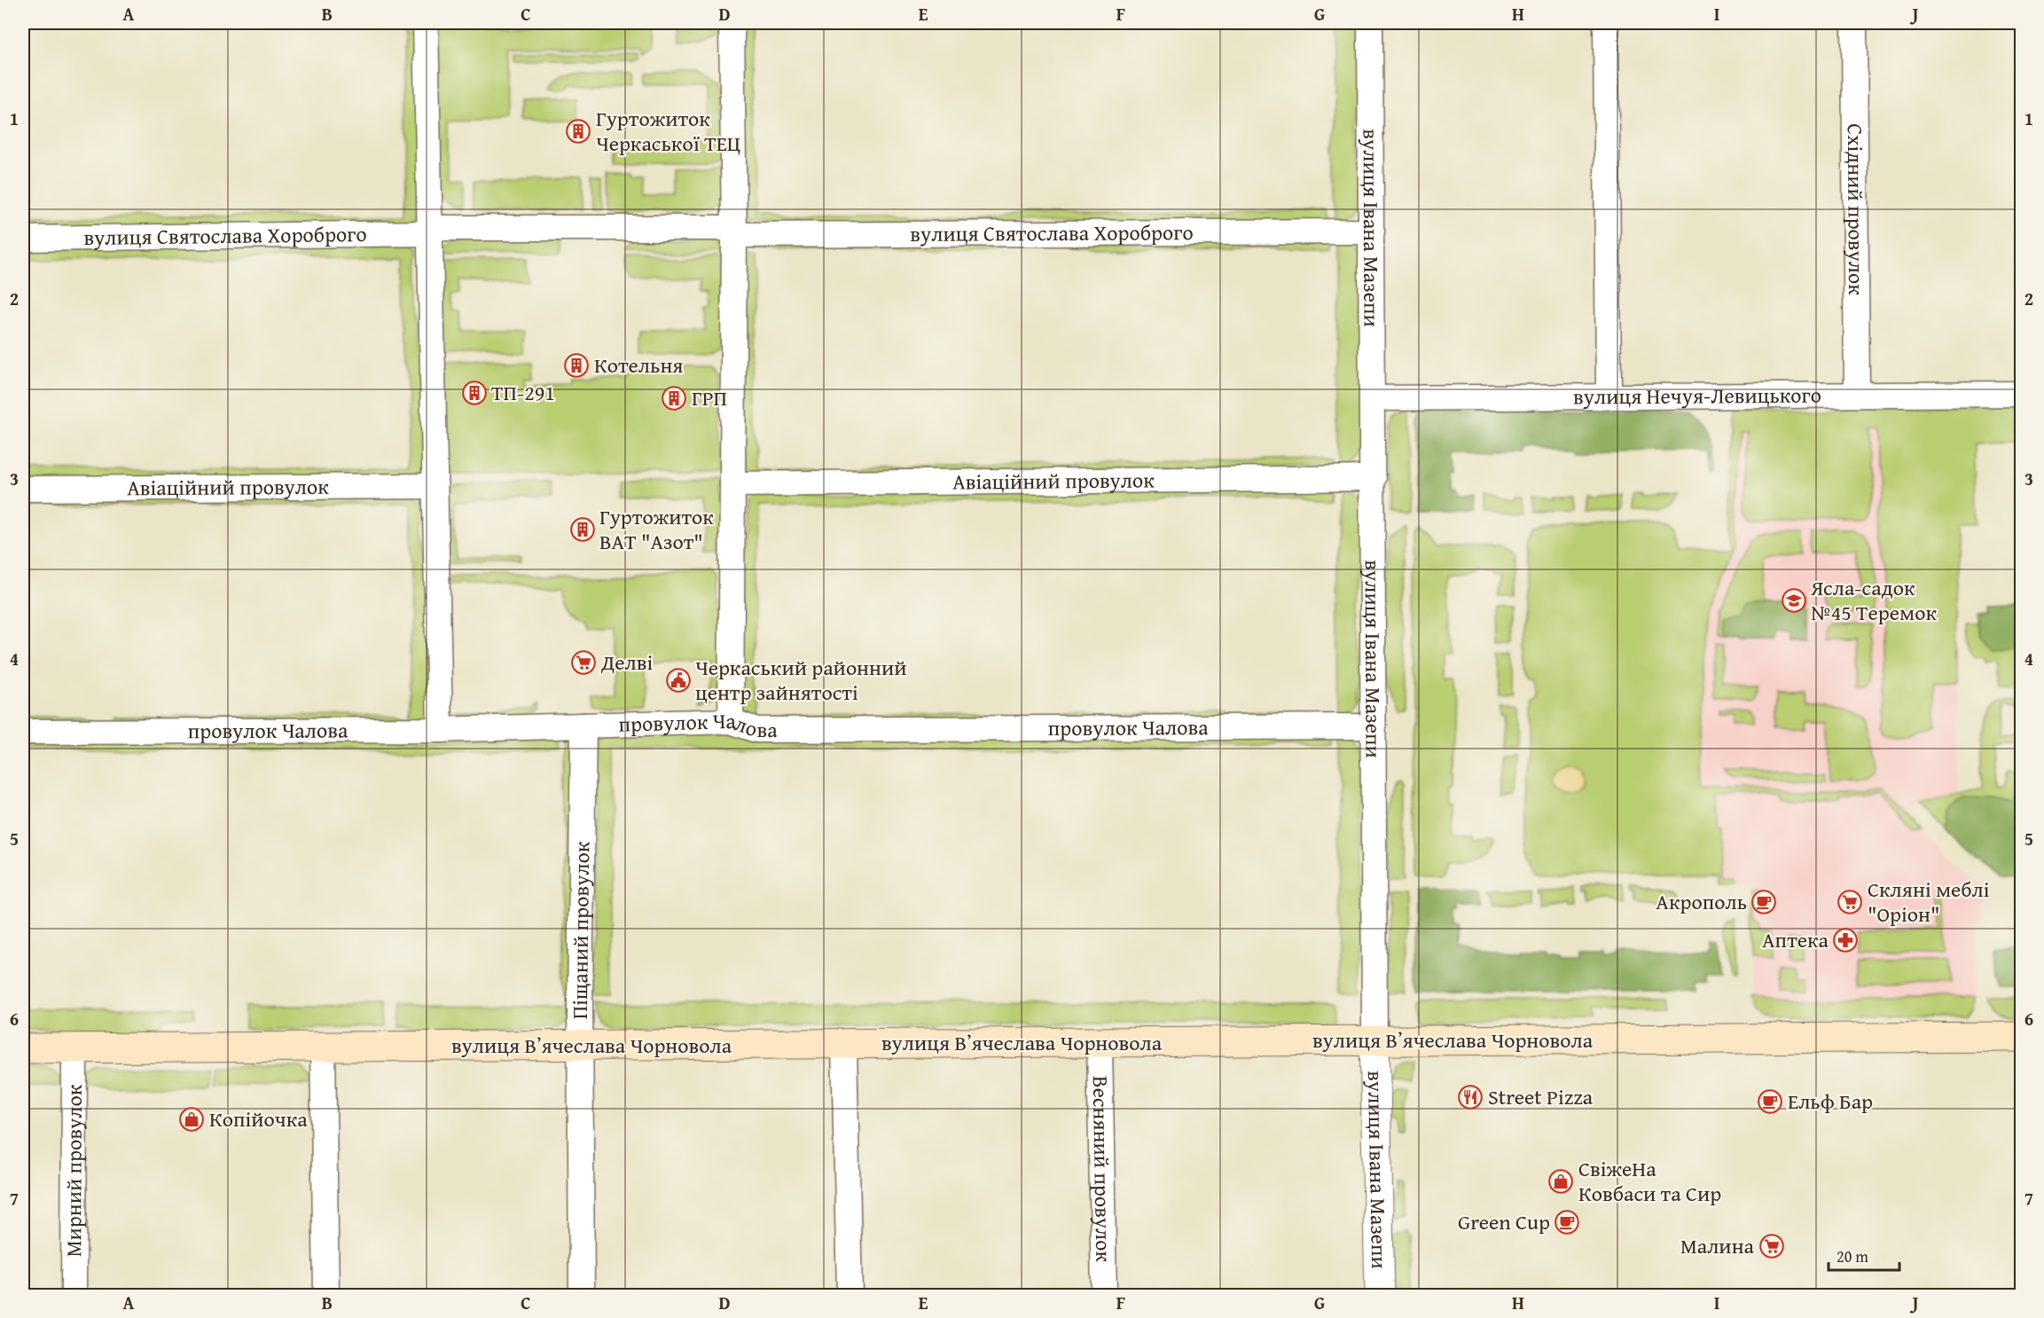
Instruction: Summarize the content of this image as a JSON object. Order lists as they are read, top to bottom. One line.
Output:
{"streets":{"main road":["вулиця Вʼячеслава Чорновола"],"street":["Східний провулок","вулиця Івана Мазепи","вулиця Святослава Хороброго","вулиця Нечуя-Левицького","Авіаційний провулок","провулок Чалова","Піщаний провулок","Весняний провулок","Мирний провулок"]},"crossings":[["Східний провулок","вулиця Нечуя-Левицького"],["вулиця Івана Мазепи","вулиця Святослава Хороброго"],["вулиця Івана Мазепи","вулиця Нечуя-Левицького"],["вулиця Івана Мазепи","Авіаційний провулок"],["вулиця Івана Мазепи","провулок Чалова"],["вулиця Івана Мазепи","вулиця Вʼячеслава Чорновола"],["провулок Чалова","Піщаний провулок"],["Піщаний провулок","вулиця Вʼячеслава Чорновола"],["вулиця Вʼячеслава Чорновола","Весняний провулок"],["вулиця Вʼячеслава Чорновола","Мирний провулок"]],"places":{"building":["Гуртожиток Черкаської ТЕЦ","Котельня","ТП-291","ГРП","Гуртожиток ВАТ \"Азот\""],"school or university":["Ясла-садок №45 Теремок"],"supermarket":["Делві","Скляні меблі \"Оріон\"","Малина"],"public building":["Черкаський районний центр зайнятості"],"cafe":["Акрополь","Ельф Бар","Green Cup"],"pharmacy":["Аптека"],"restaurant":["Street Pizza"],"shop":["Копійочка","СвіжеНа Ковбаси та Сир"]},"scale_bar":"20 m","grid":{"columns":["A","B","C","D","E","F","G","H","I","J"],"rows":["1","2","3","4","5","6","7"]}}
